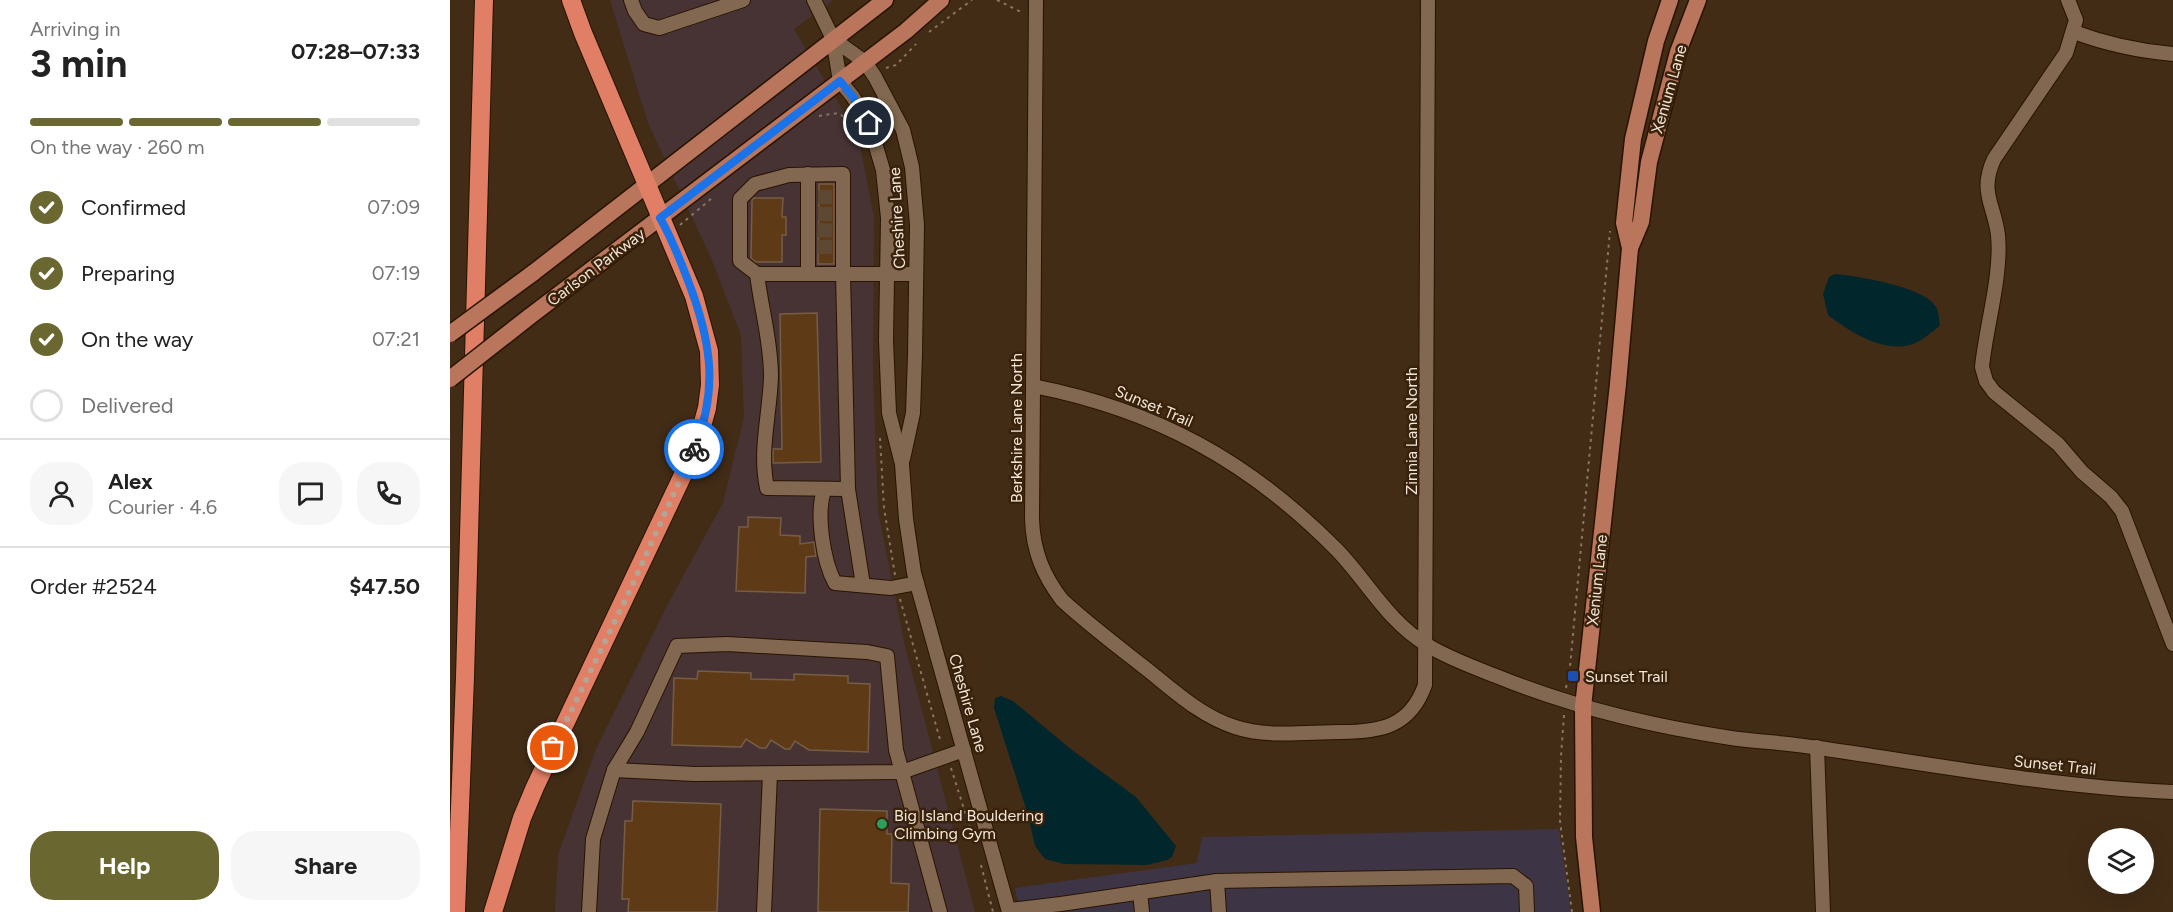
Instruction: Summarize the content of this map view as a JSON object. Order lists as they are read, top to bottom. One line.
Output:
{"streets":{"main road":["Xenium Lane","Carlson Parkway"],"street":["Cheshire Lane","Sunset Trail","Berkshire Lane North","Zinnia Lane North"]},"crossings":[["Xenium Lane","Sunset Trail"],["Cheshire Lane","Carlson Parkway"],["Sunset Trail","Berkshire Lane North"],["Sunset Trail","Zinnia Lane North"],["Berkshire Lane North","Zinnia Lane North"]],"places":{"transit":["Sunset Trail"],"other":["Big Island Bouldering Climbing Gym"]},"page":{"heading":["3 min","Arriving in","07:28–07:33"],"panel":["Alex","Courier · 4.6","Order #2524","$47.50"],"bar":"On the way · 260 m","list":[["Confirmed","07:09"],["Preparing","07:19"],["On the way","07:21"],"Delivered"],"buttons":["Help","Share"]}}
